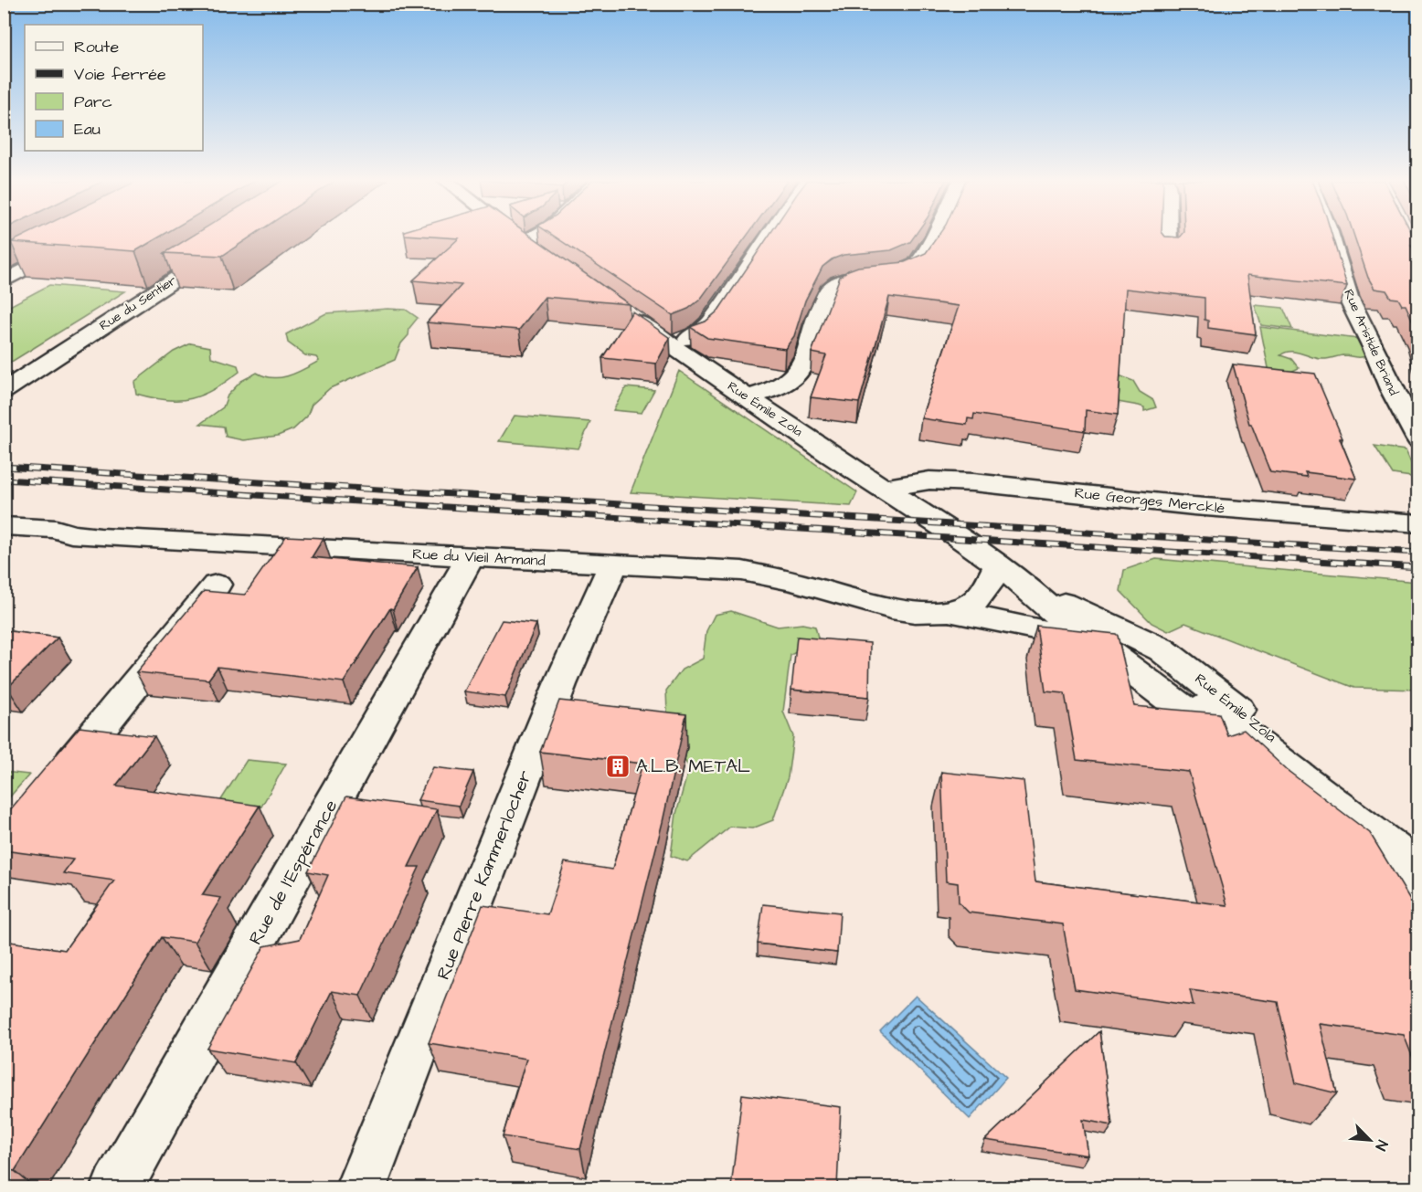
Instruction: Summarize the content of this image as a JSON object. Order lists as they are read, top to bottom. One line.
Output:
{"streets":{"street":["Rue du Sentier","Rue Aristide Briand","Rue Émile Zola","Rue Georges Mercklé","Rue du Vieil Armand","Rue de l'Espérance","Rue PIerre Kammerlocher"]},"crossings":[["Rue Émile Zola","Rue Georges Mercklé"],["Rue Émile Zola","Rue du Vieil Armand"],["Rue du Vieil Armand","Rue de l'Espérance"],["Rue du Vieil Armand","Rue PIerre Kammerlocher"]],"places":{"building":["A.L.B. METAL"]},"legend":["Route","Voie ferrée","Parc","Eau"],"north":"bottom right"}
